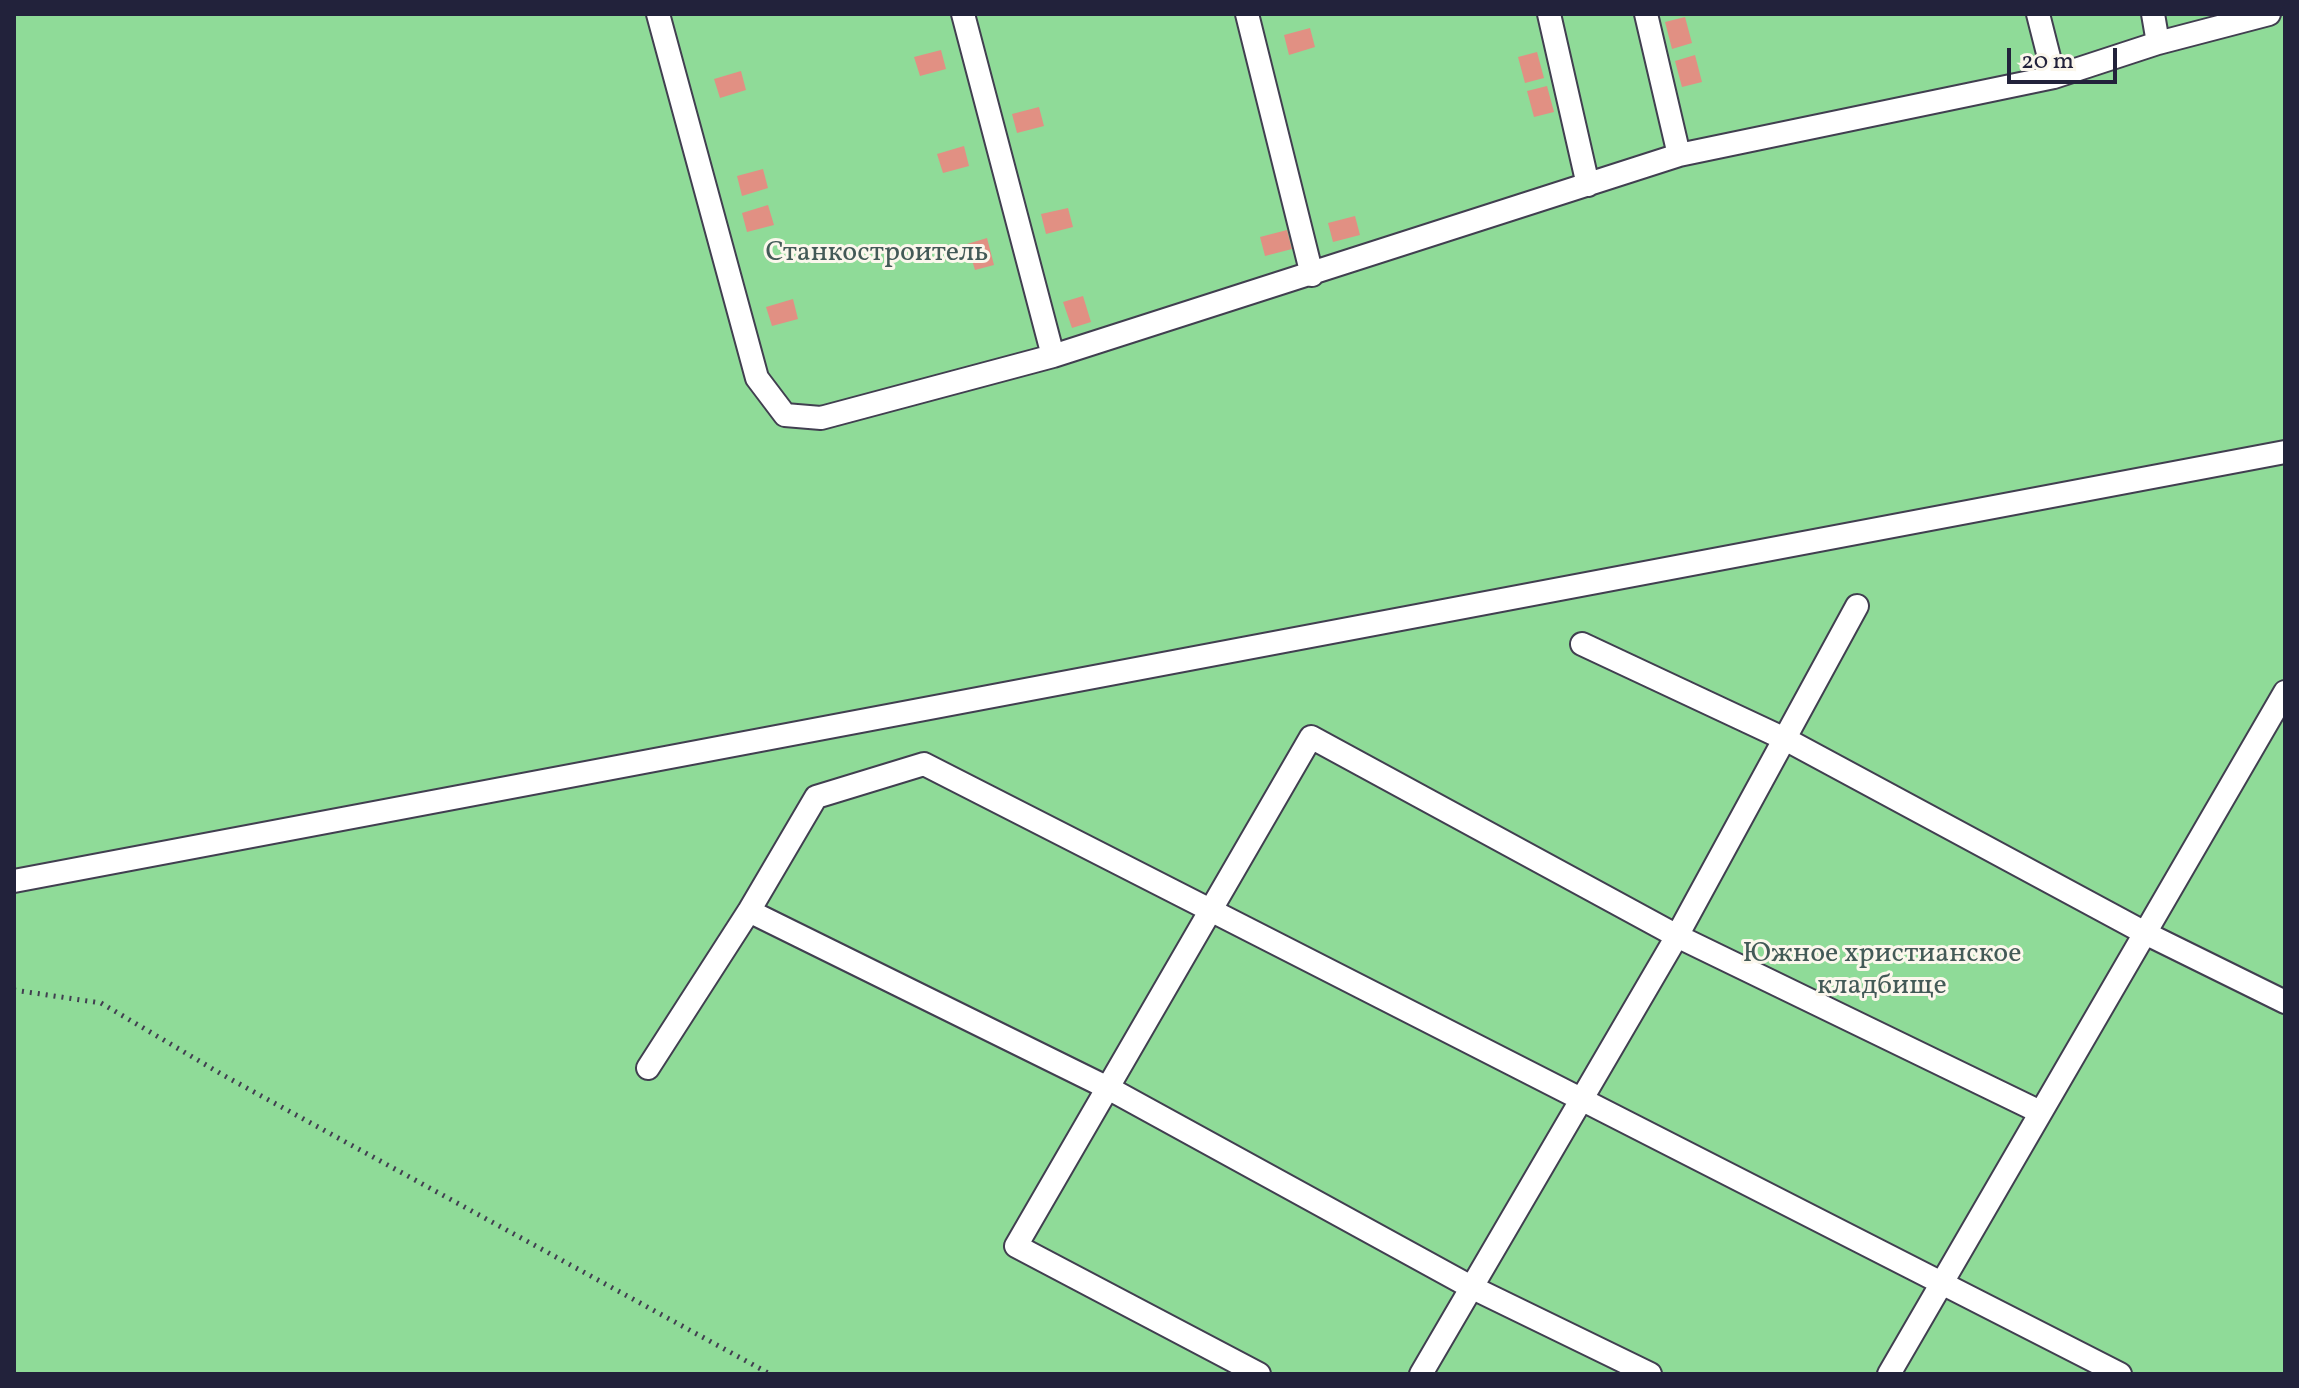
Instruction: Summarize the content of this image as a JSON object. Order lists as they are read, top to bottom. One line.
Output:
{"parks":["Станкостроитель","Южное христианское кладбище"],"scale_bar":"20 m"}
